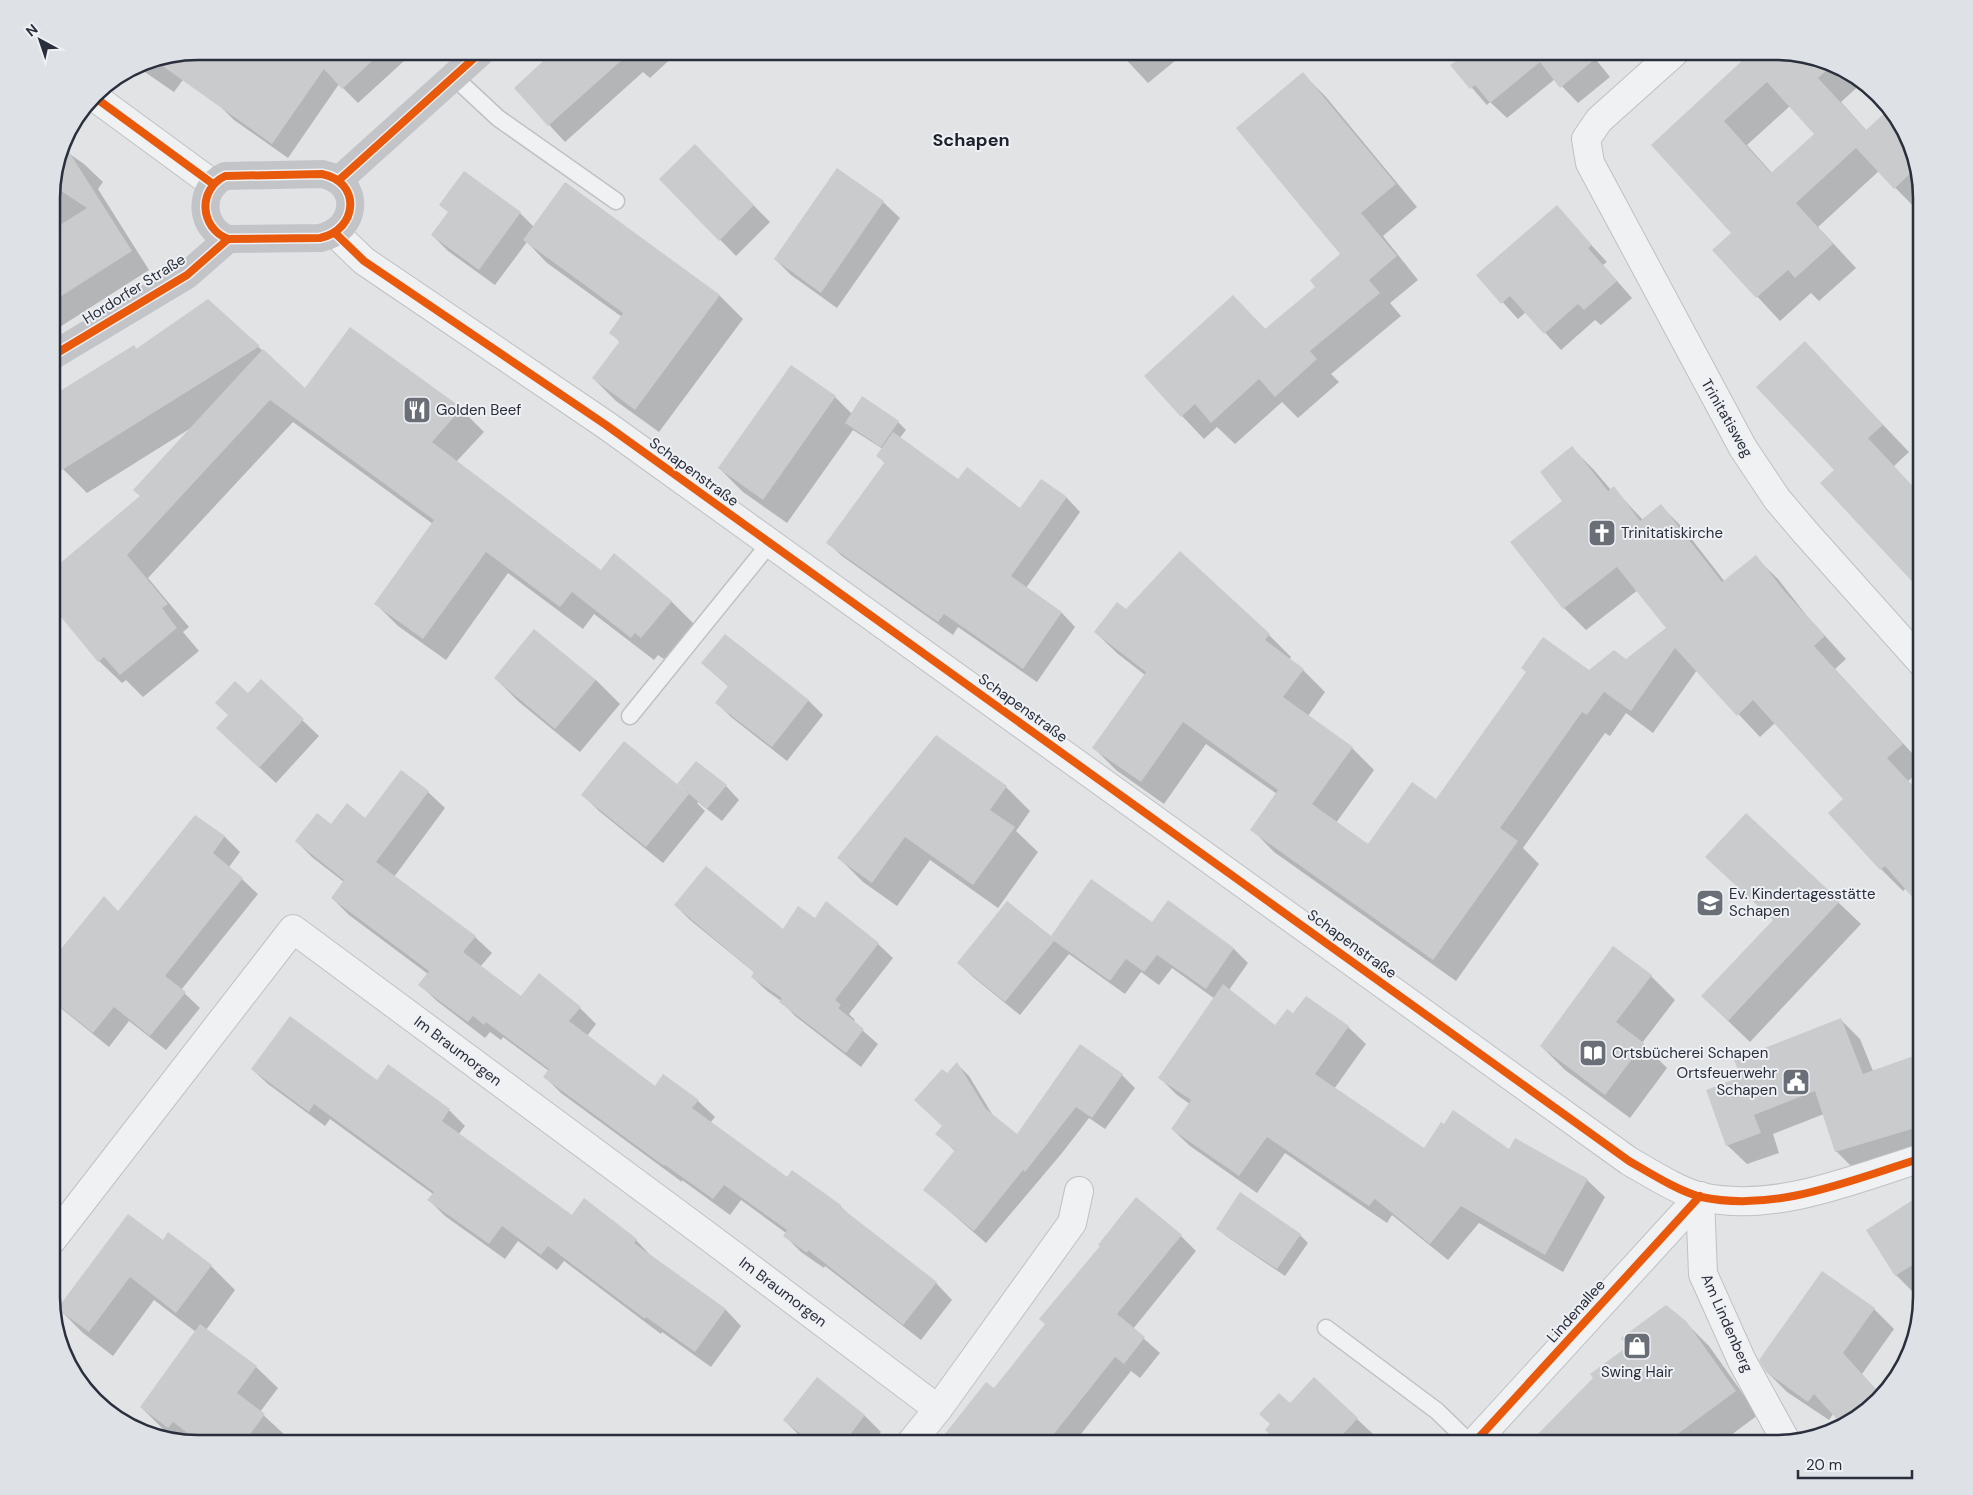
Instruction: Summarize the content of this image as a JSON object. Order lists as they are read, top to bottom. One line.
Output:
{"streets":{"main road":["Hordorfer Straße"],"street":["Trinitatisweg","Schapenstraße","Im Braumorgen","Lindenallee","Am Lindenberg"]},"crossings":[["Schapenstraße","Lindenallee"],["Schapenstraße","Am Lindenberg"],["Lindenallee","Am Lindenberg"]],"districts":["Schapen"],"places":{"restaurant":["Golden Beef"],"church":["Trinitatiskirche"],"school or university":["Ev. Kindertagesstätte Schapen"],"library":["Ortsbücherei Schapen"],"public building":["Ortsfeuerwehr Schapen"],"shop":["Swing Hair"]},"scale_bar":"20 m","north":"top left"}
